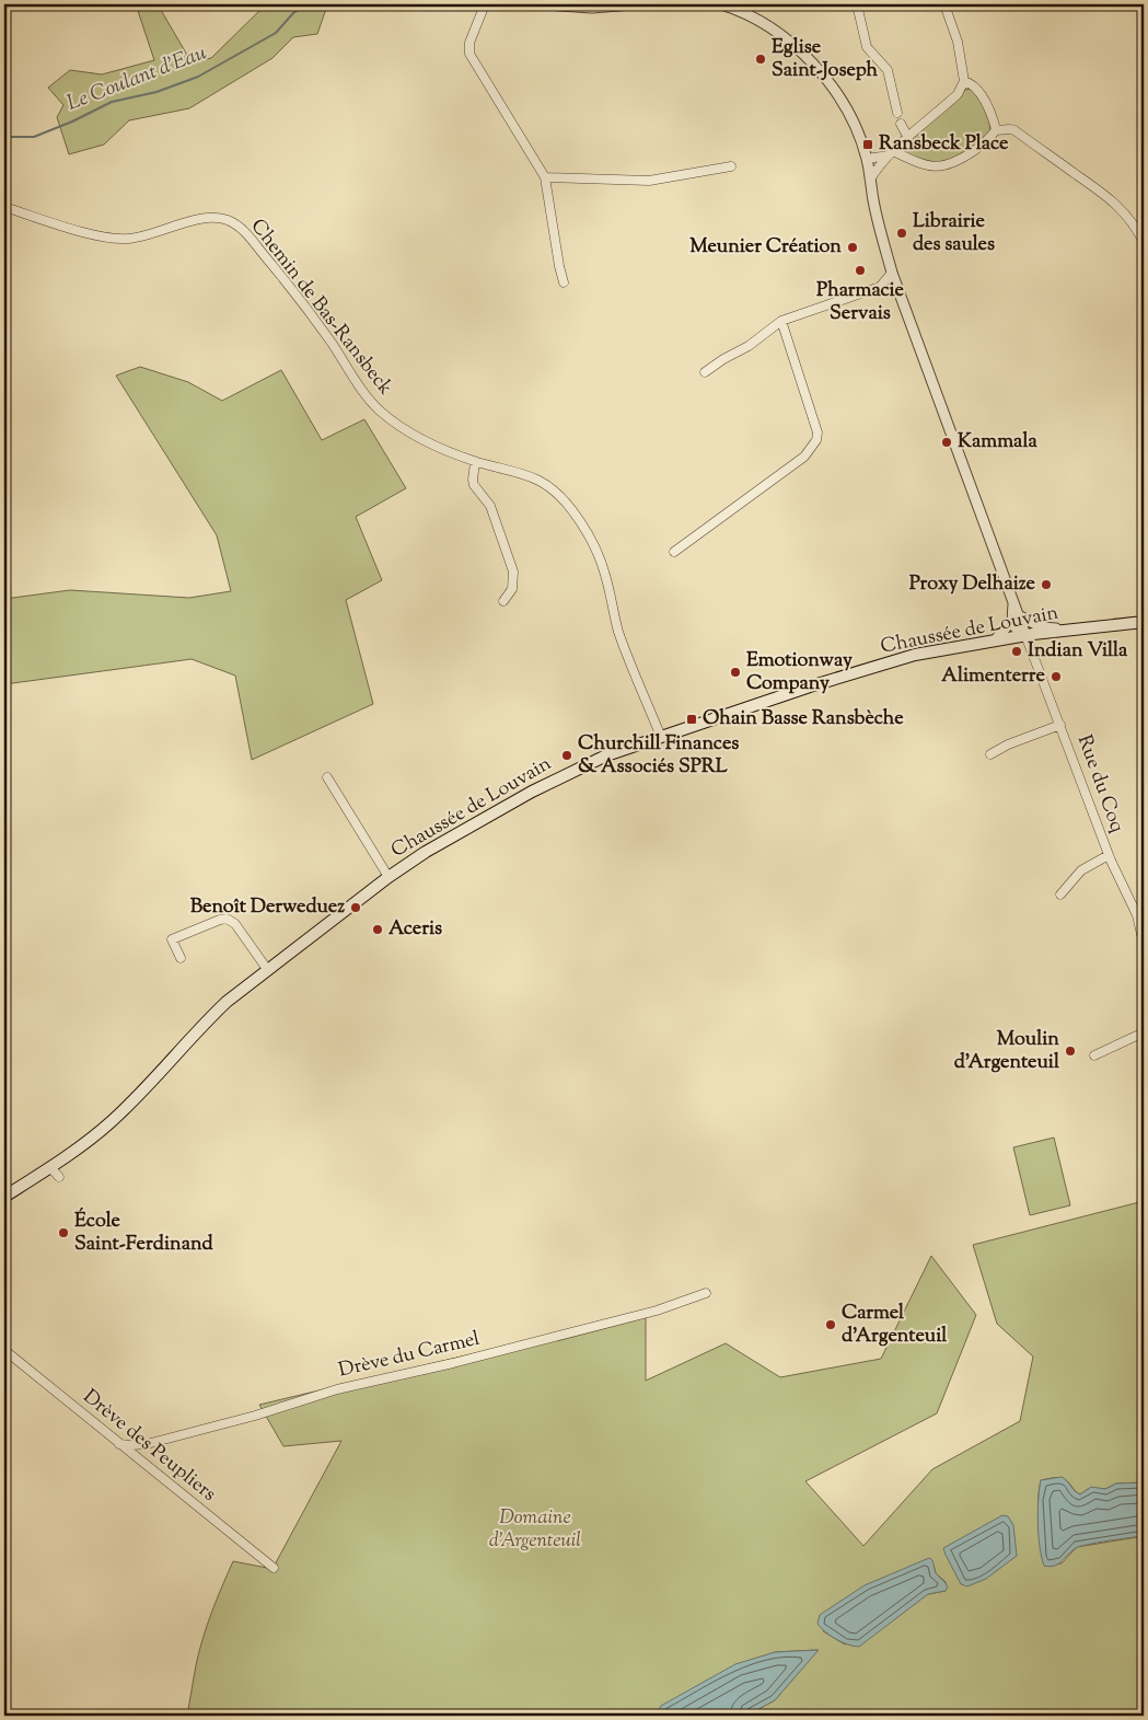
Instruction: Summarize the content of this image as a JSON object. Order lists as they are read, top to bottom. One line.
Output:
{"streets":{"main road":["Chaussée de Louvain"],"street":["Chemin de Bas-Ransbeck","Rue du Coq","Drève du Carmel","Drève des Peupliers"]},"crossings":[["Chemin de Bas-Ransbeck","Chaussée de Louvain"],["Chaussée de Louvain","Rue du Coq"],["Drève du Carmel","Drève des Peupliers"]],"water":["Le Coulant d'Eau"],"parks":["Domaine d'Argenteuil"],"places":{"other":["Eglise Saint-Joseph","Librairie des saules","Meunier Création","Pharmacie Servais","Kammala","Proxy Delhaize","Indian Villa","Emotionway Company","Alimenterre","Churchill Finances & Associés SPRL","Benoît Derweduez","Aceris","Moulin d'Argenteuil","École Saint-Ferdinand","Carmel d'Argenteuil"],"transit":["Ransbeck Place","Ohain Basse Ransbèche"]}}
